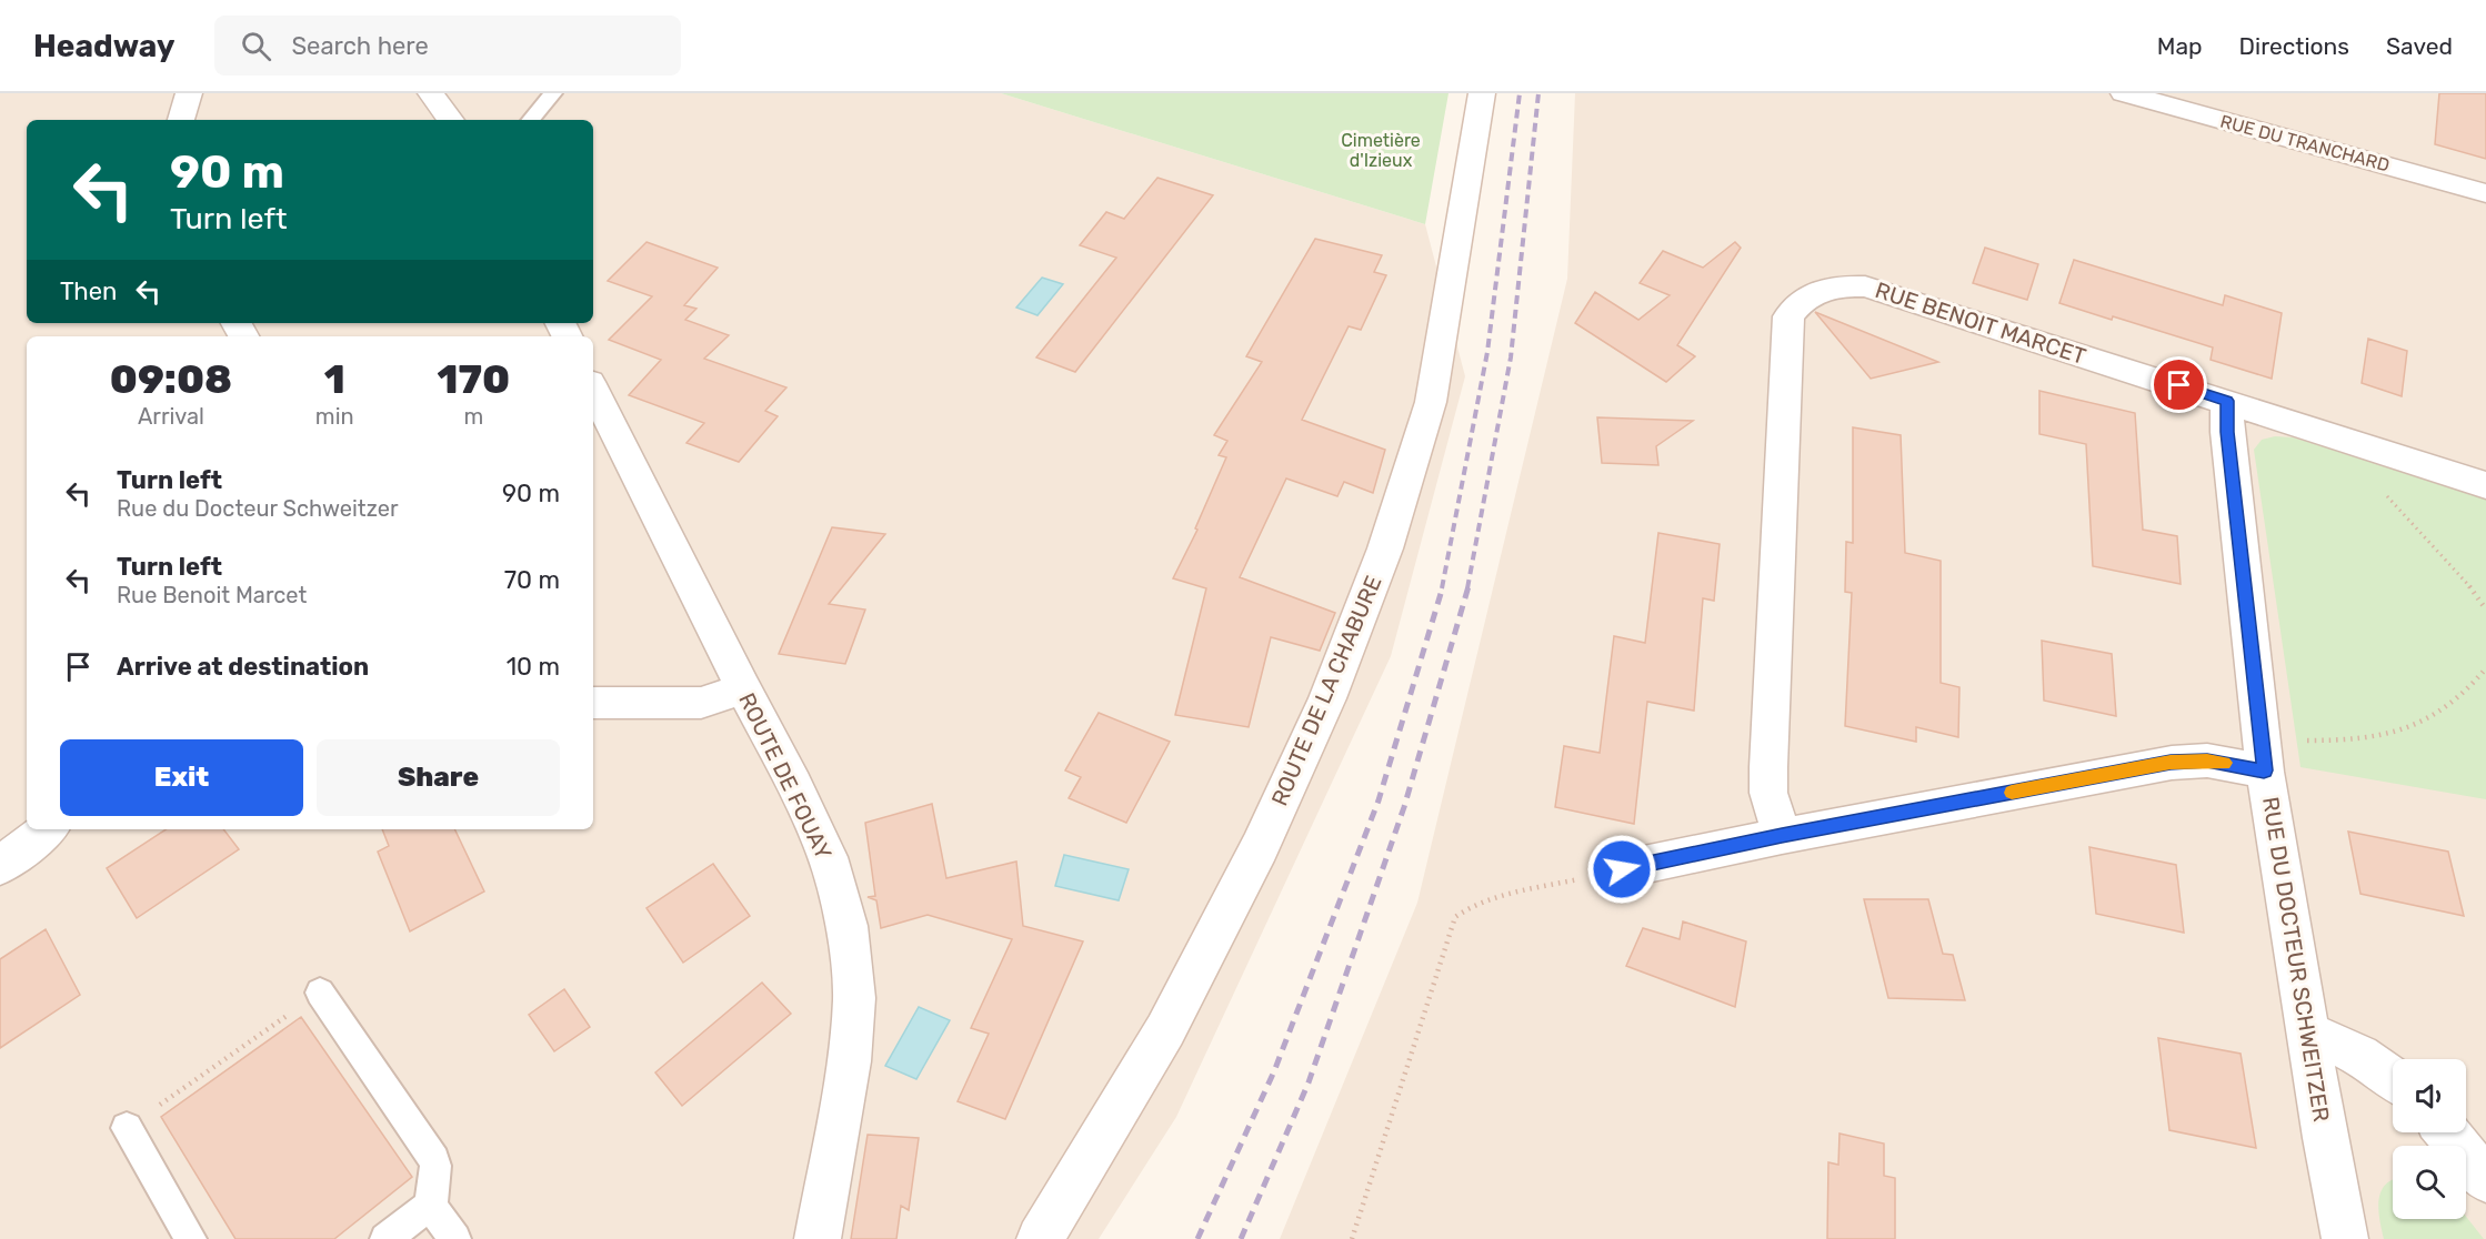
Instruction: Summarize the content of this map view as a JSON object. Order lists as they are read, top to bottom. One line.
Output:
{"streets":{"street":["RUE DU TRANCHARD","RUE BENOIT MARCET","ROUTE DE LA CHABURE","ROUTE DE FOUAY","RUE DU DOCTEUR SCHWEITZER"]},"crossings":[["RUE BENOIT MARCET","RUE DU DOCTEUR SCHWEITZER"]],"parks":["Cimetière d'Izieux"],"page":{"header":"Headway","search":"Search here","nav":["Map","Directions","Saved"],"turn":["90 m","Turn left"],"then":"Then","eta":["09:08","Arrival","1","min","170","m"],"list":[{"name":"Turn left","note":"Rue du Docteur Schweitzer","value":"90 m"},{"name":"Turn left","note":"Rue Benoit Marcet","value":"70 m"},{"name":"Arrive at destination","value":"10 m"}],"buttons":["Exit","Share"]}}
